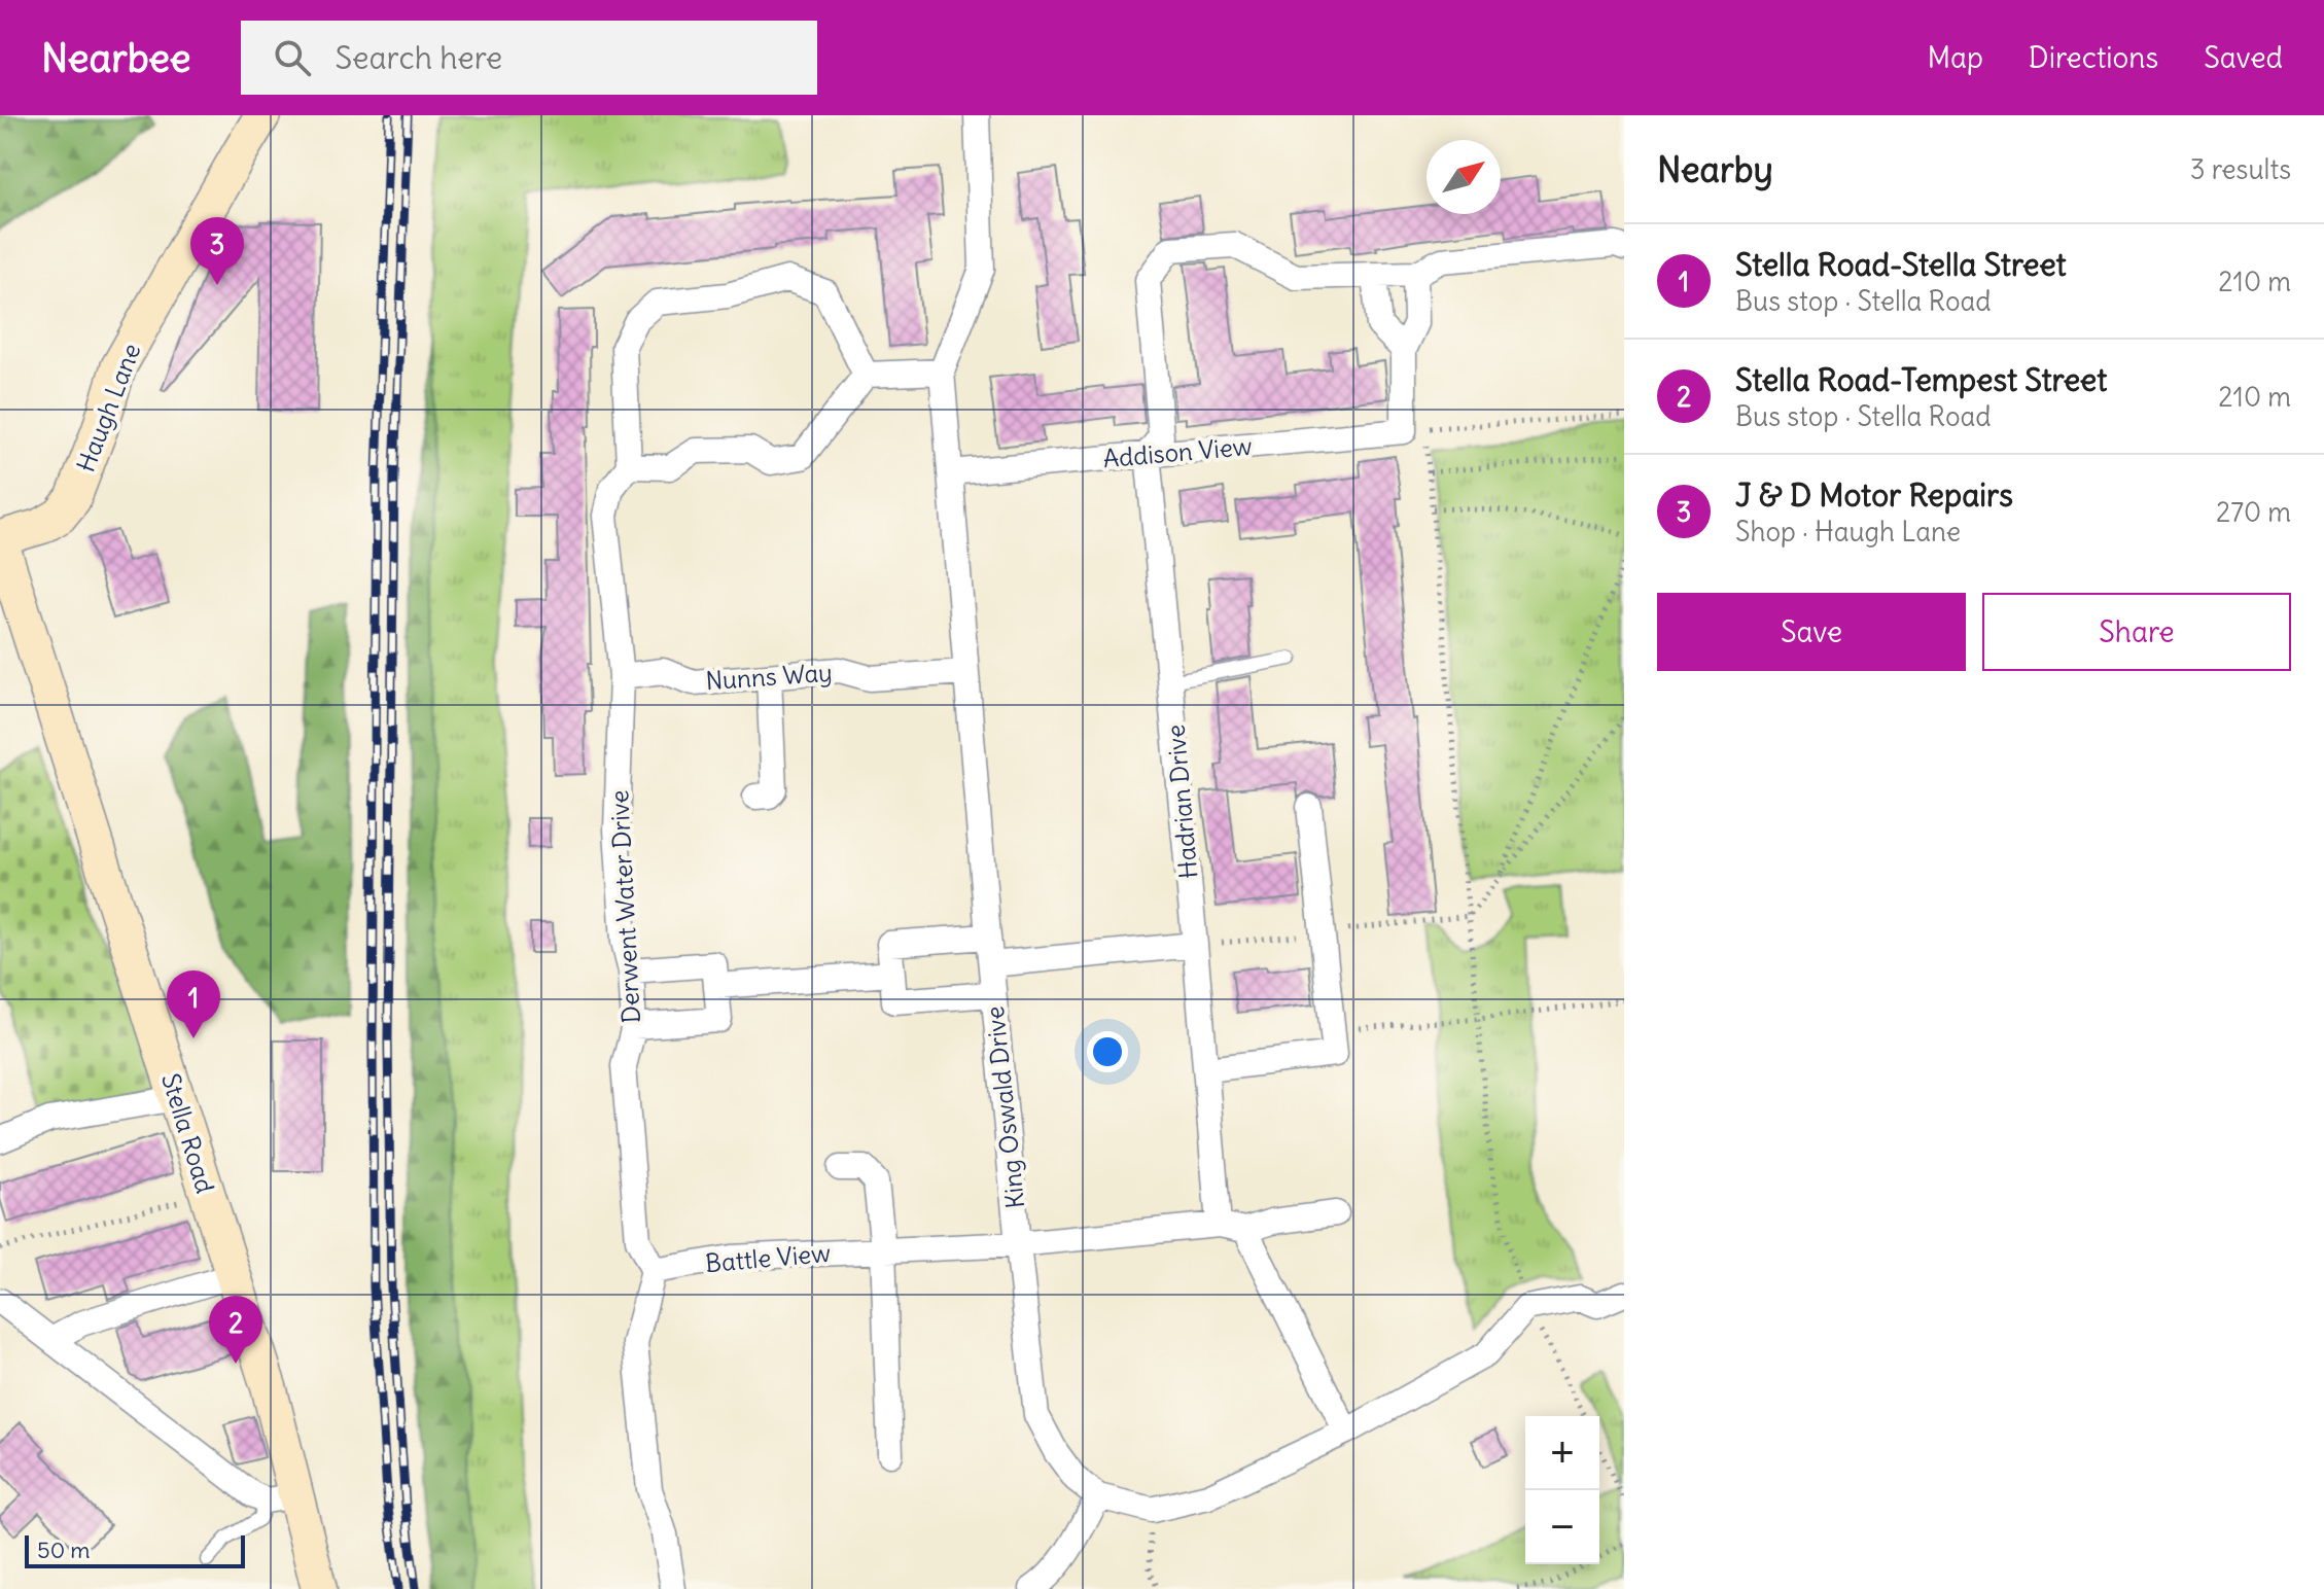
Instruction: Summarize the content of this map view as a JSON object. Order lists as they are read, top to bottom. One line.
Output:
{"streets":{"main road":["Haugh Lane","Stella Road"],"street":["Addison View","Nunns Way","Hadrian Drive","Derwent Water Drive","King Oswald Drive","Battle View"]},"crossings":[["Haugh Lane","Stella Road"],["Addison View","Hadrian Drive"],["Addison View","King Oswald Drive"],["Nunns Way","Derwent Water Drive"],["Nunns Way","King Oswald Drive"],["Hadrian Drive","Battle View"],["Derwent Water Drive","Battle View"],["King Oswald Drive","Battle View"]],"scale_bar":"50 m","north":"top right","page":{"header":"Nearbee","search":"Search here","nav":["Map","Directions","Saved"],"heading":["Nearby","3 results"],"pins":["3","1","2"],"list":[{"mark":"1","name":"Stella Road-Stella Street","note":"Bus stop · Stella Road","value":"210 m"},{"mark":"2","name":"Stella Road-Tempest Street","note":"Bus stop · Stella Road","value":"210 m"},{"mark":"3","name":"J & D Motor Repairs","note":"Shop · Haugh Lane","value":"270 m"}],"buttons":["Save","Share"],"map_buttons":["+","−"],"scale":"50 m"}}
